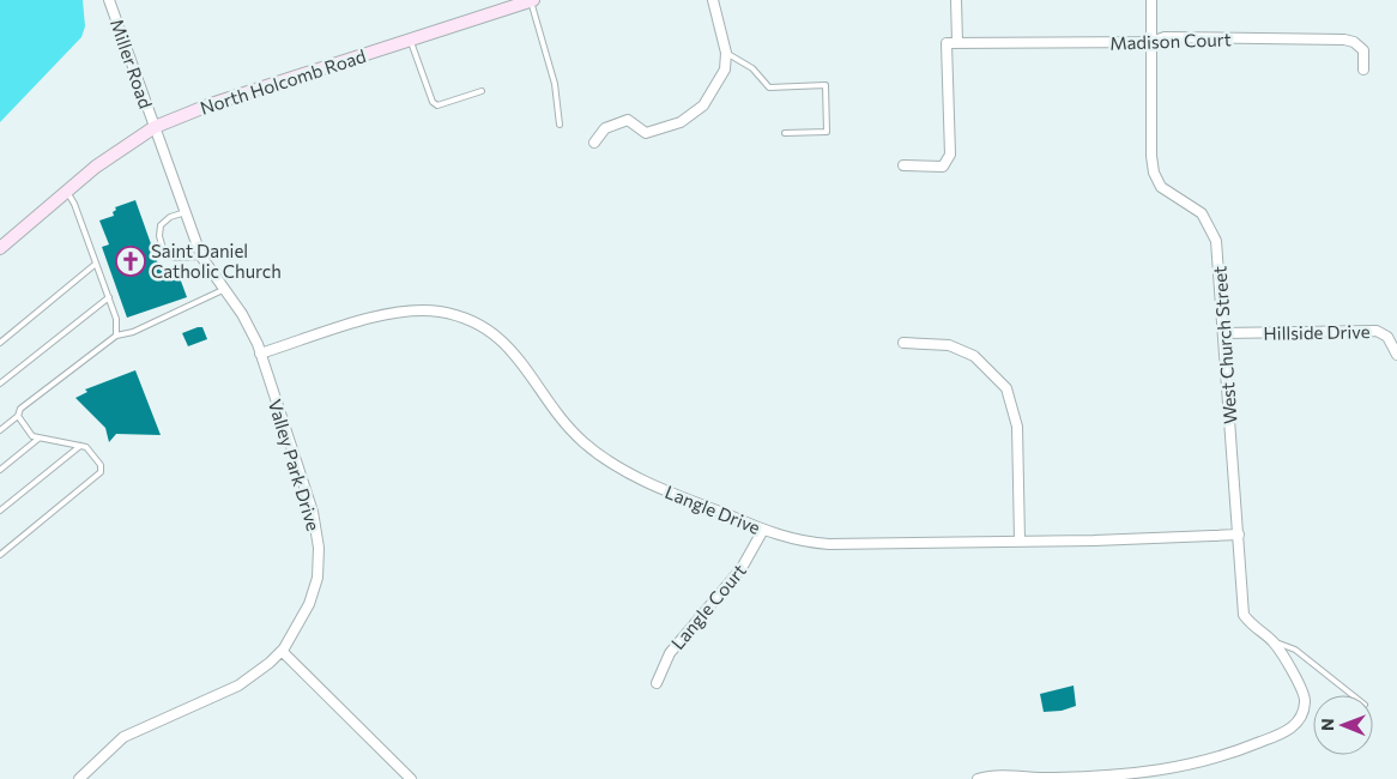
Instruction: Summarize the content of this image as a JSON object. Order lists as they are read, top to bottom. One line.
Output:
{"streets":{"street":["Madison Court","Miller Road","North Holcomb Road","Hillside Drive","West Church Street","Valley Park Drive","Langle Drive","Langle Court"]},"crossings":[["Madison Court","West Church Street"],["Miller Road","North Holcomb Road"],["Miller Road","Valley Park Drive"],["North Holcomb Road","Valley Park Drive"],["Hillside Drive","West Church Street"],["West Church Street","Langle Drive"],["Valley Park Drive","Langle Drive"],["Langle Drive","Langle Court"]],"places":{"church":["Saint Daniel Catholic Church"]},"north":"left"}
